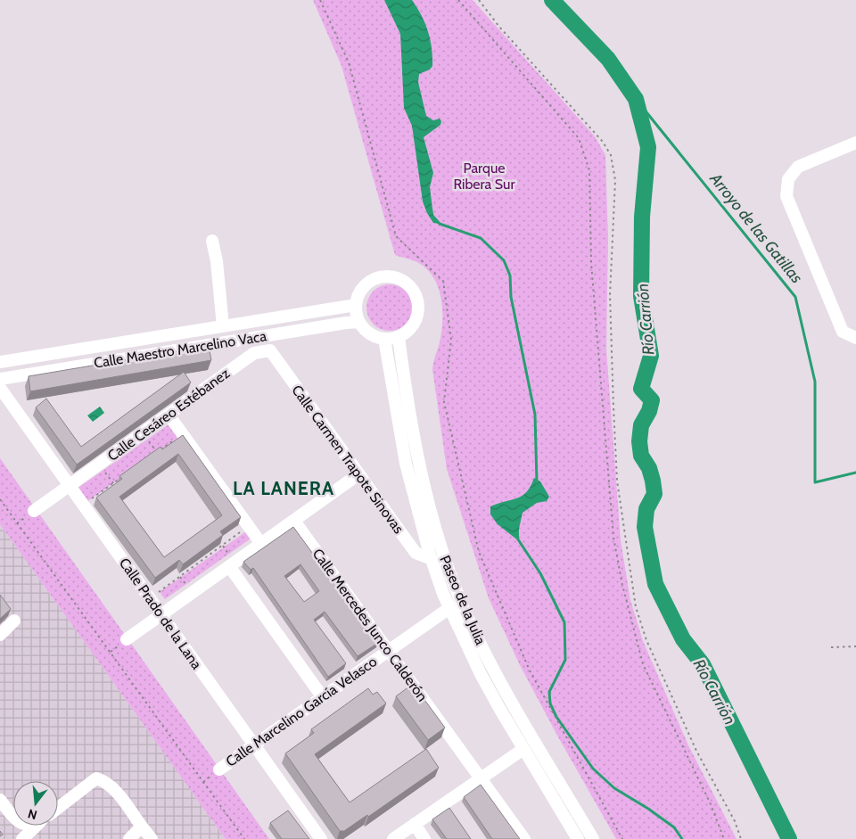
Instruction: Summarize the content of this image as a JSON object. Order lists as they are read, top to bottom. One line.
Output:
{"streets":{"street":["Calle Maestro Marcelino Vaca","Calle Cesáreo Estébanez","Calle Carmen Trapote Sinovas","Paseo de la Julia","Calle Prado de la Lana","Calle Mercedes Junco Calderón","Calle Marcelino García Velasco"]},"crossings":[["Calle Maestro Marcelino Vaca","Paseo de la Julia"],["Calle Cesáreo Estébanez","Calle Carmen Trapote Sinovas"],["Calle Cesáreo Estébanez","Calle Prado de la Lana"],["Calle Carmen Trapote Sinovas","Paseo de la Julia"],["Paseo de la Julia","Calle Marcelino García Velasco"],["Calle Prado de la Lana","Calle Marcelino García Velasco"],["Calle Mercedes Junco Calderón","Calle Marcelino García Velasco"]],"districts":["LA LANERA"],"water":["Arroyo de las Gatillas","Río Carrión"],"parks":["Parque Ribera Sur"],"north":"bottom"}
